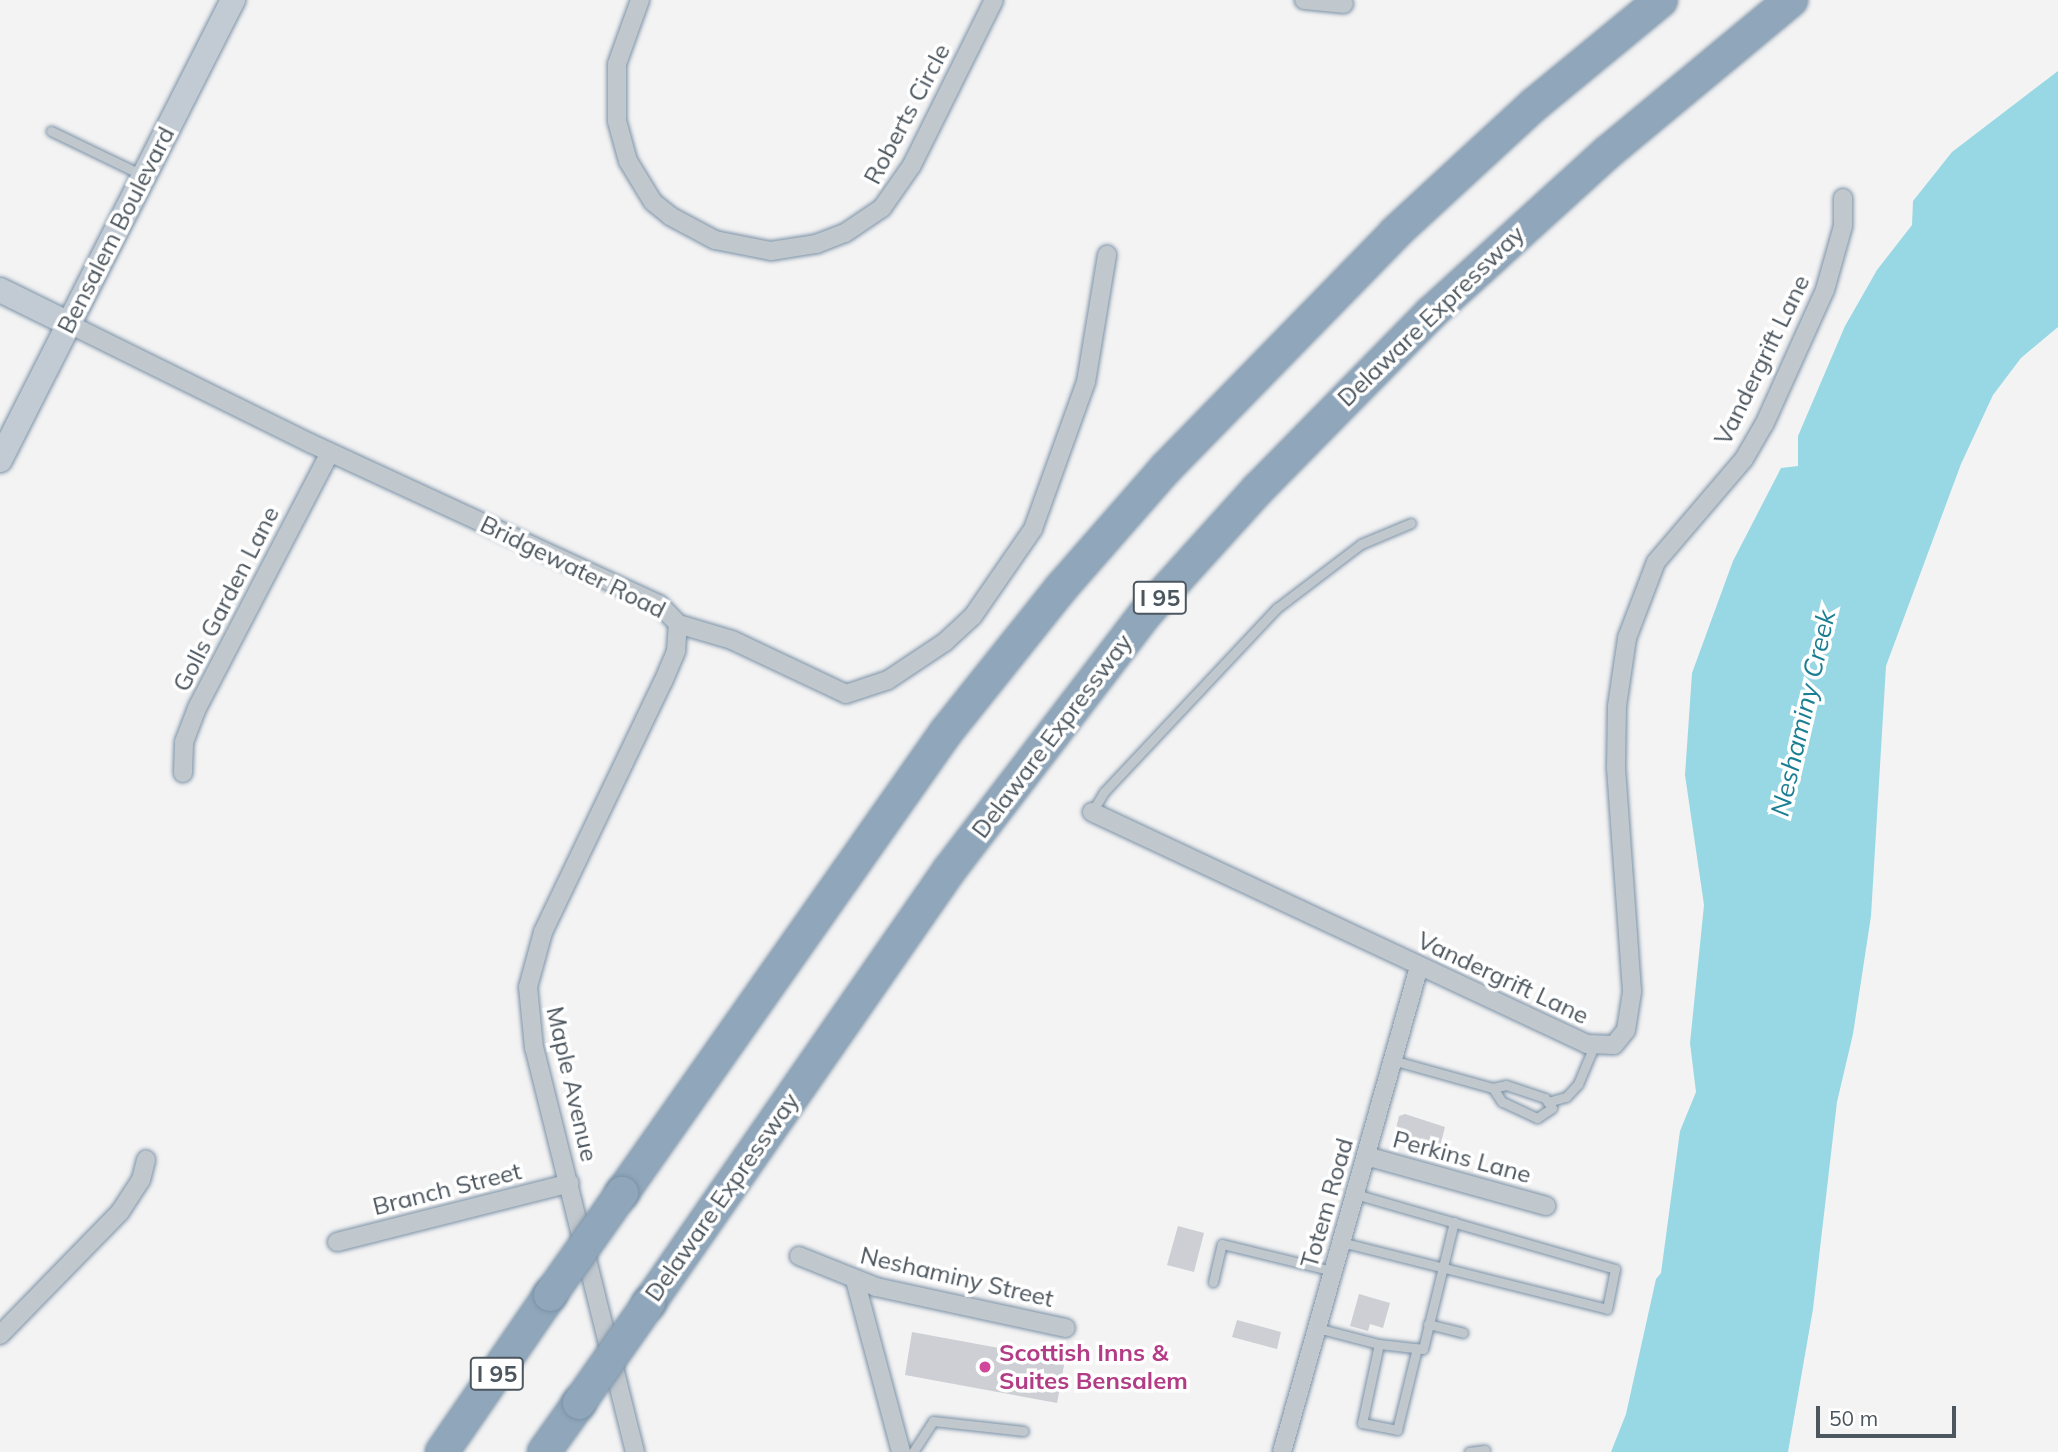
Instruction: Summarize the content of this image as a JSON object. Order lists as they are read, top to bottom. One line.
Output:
{"streets":{"highway":["Delaware Expressway","I 95"],"main road":["Bensalem Boulevard","Bridgewater Road"],"street":["Roberts Circle","Vandergrift Lane","Golls Garden Lane","Maple Avenue","Perkins Lane","Branch Street","Totem Road","Neshaminy Street"]},"crossings":[["Bensalem Boulevard","Bridgewater Road"],["Vandergrift Lane","Totem Road"],["Bridgewater Road","Golls Garden Lane"],["Bridgewater Road","Maple Avenue"],["Maple Avenue","Branch Street"],["Perkins Lane","Totem Road"]],"water":["Neshaminy Creek"],"places":["Scottish Inns & Suites Bensalem"],"scale_bar":"50 m"}
